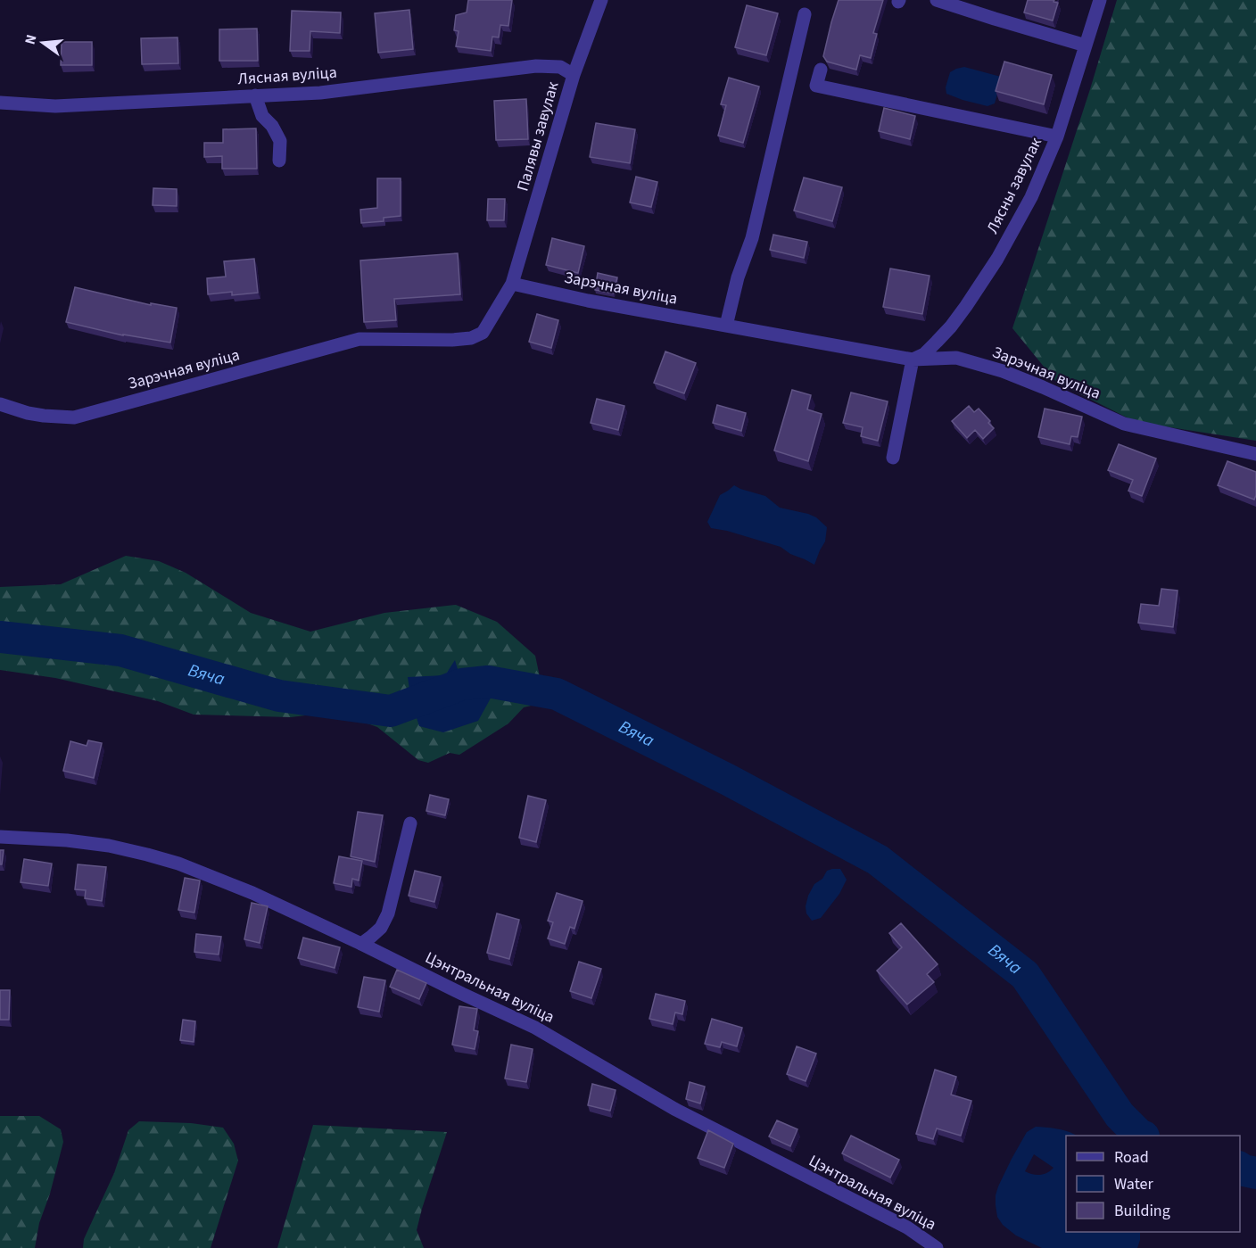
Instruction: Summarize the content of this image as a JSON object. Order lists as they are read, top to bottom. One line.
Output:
{"streets":{"street":["Лясная вуліца","Палявы завулак","Лясны завулак","Зарэчная вуліца","Цэнтральная вуліца"]},"crossings":[["Лясная вуліца","Палявы завулак"],["Палявы завулак","Зарэчная вуліца"],["Лясны завулак","Зарэчная вуліца"]],"water":["Вяча"],"legend":["Road","Water","Building"],"north":"left"}
